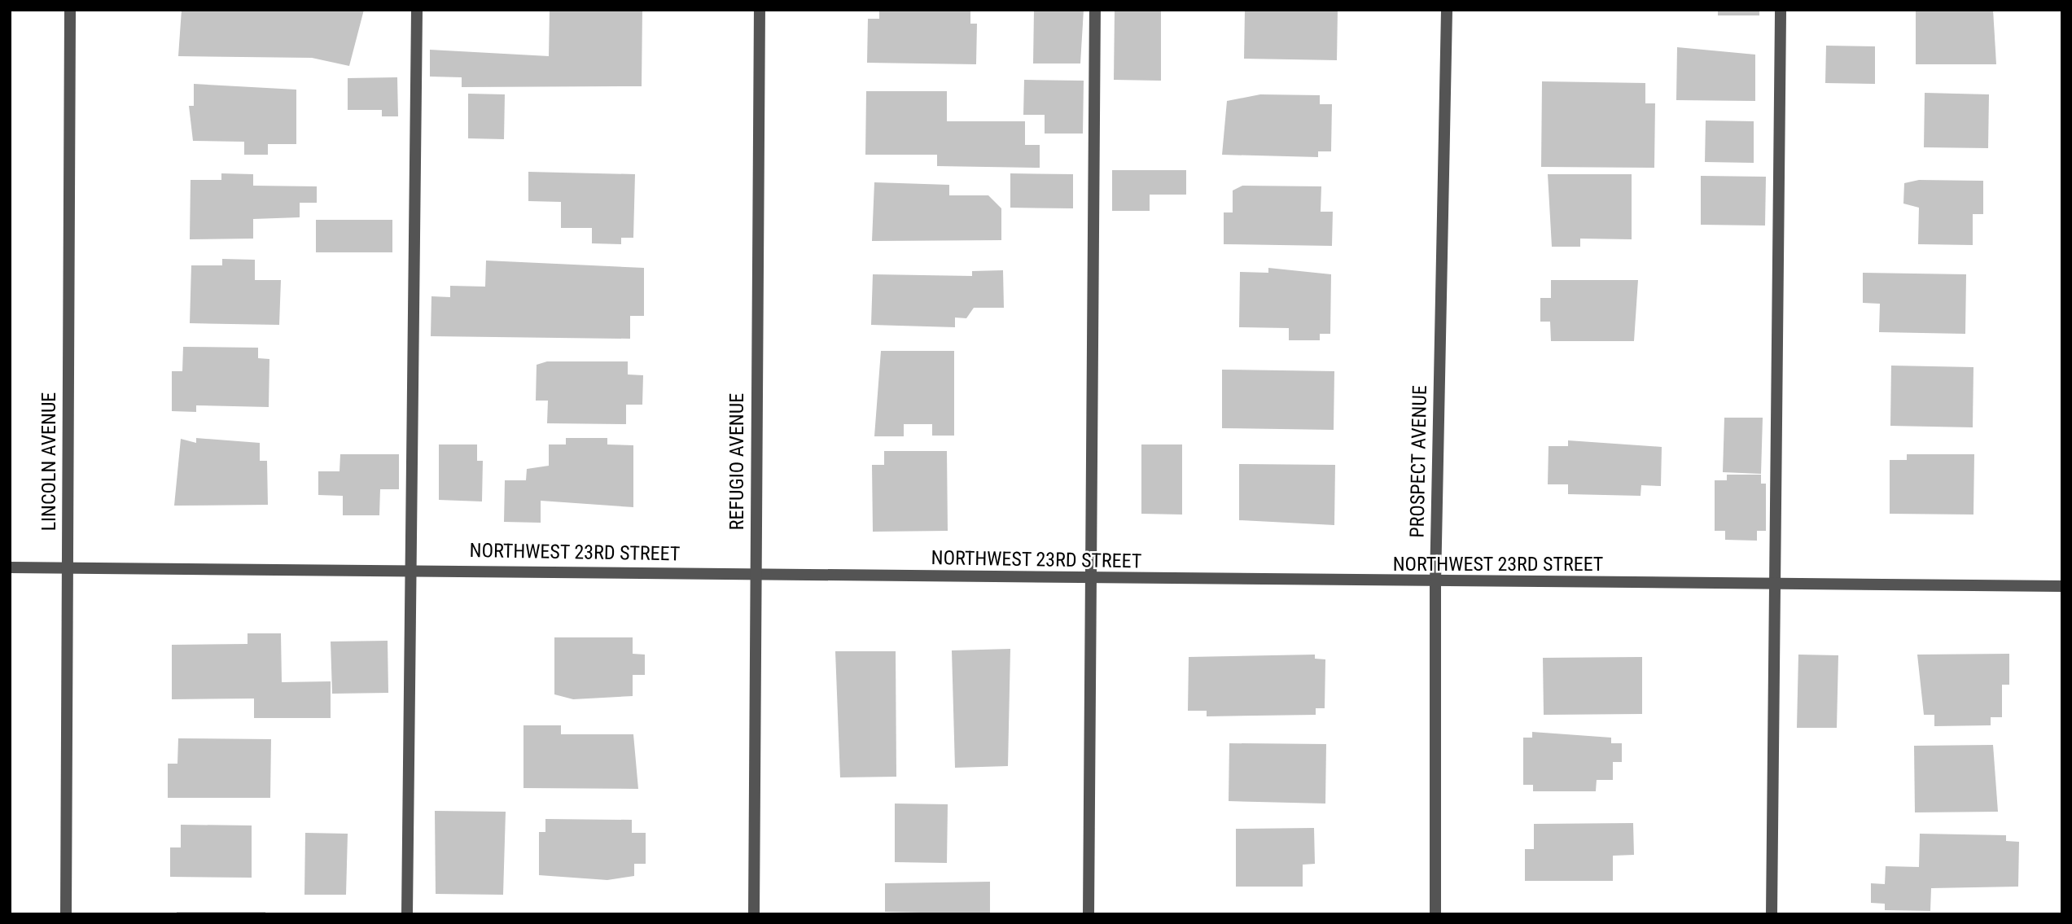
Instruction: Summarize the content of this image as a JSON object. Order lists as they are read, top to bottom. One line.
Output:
{"streets":{"street":["LINCOLN AVENUE","REFUGIO AVENUE","PROSPECT AVENUE","NORTHWEST 23RD STREET"]},"crossings":[["LINCOLN AVENUE","NORTHWEST 23RD STREET"],["REFUGIO AVENUE","NORTHWEST 23RD STREET"],["PROSPECT AVENUE","NORTHWEST 23RD STREET"]]}
